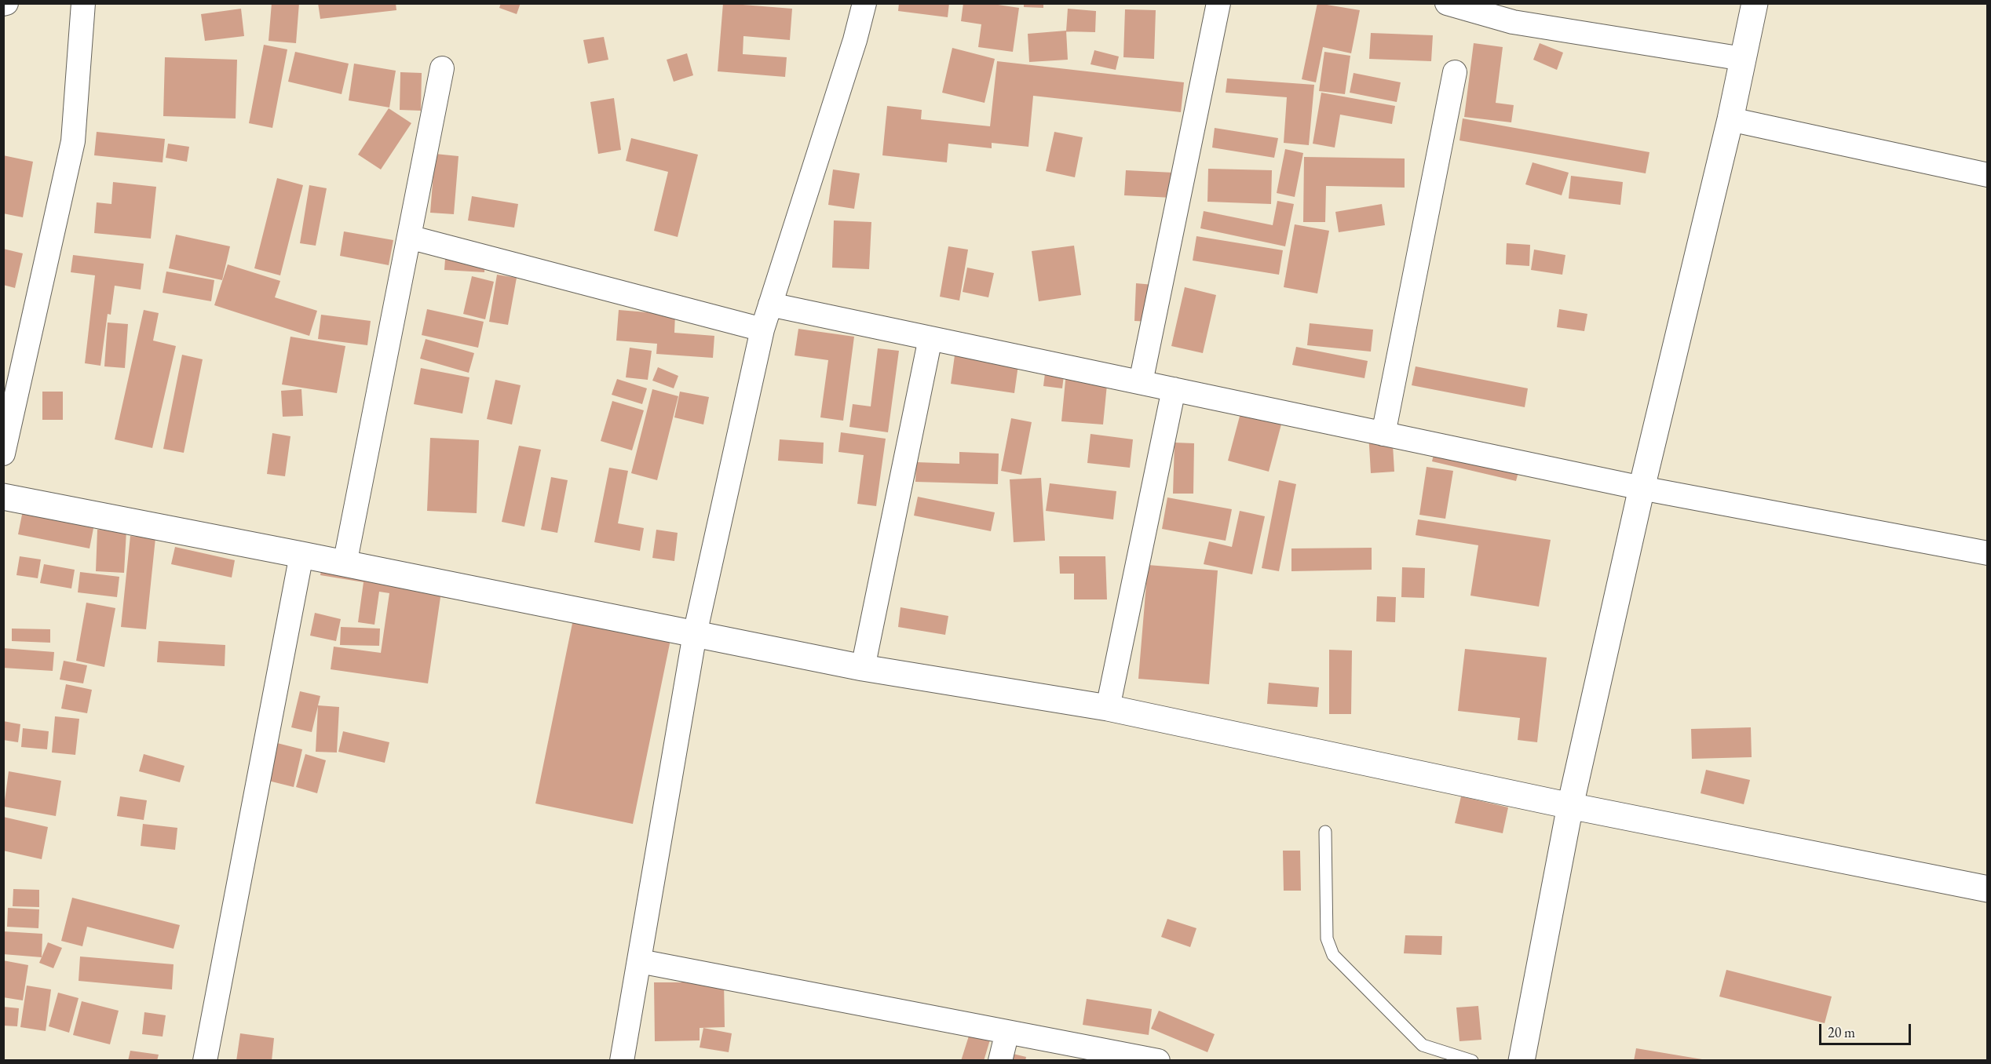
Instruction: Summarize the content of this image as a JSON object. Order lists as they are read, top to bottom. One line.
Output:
{"scale_bar":"20 m"}
